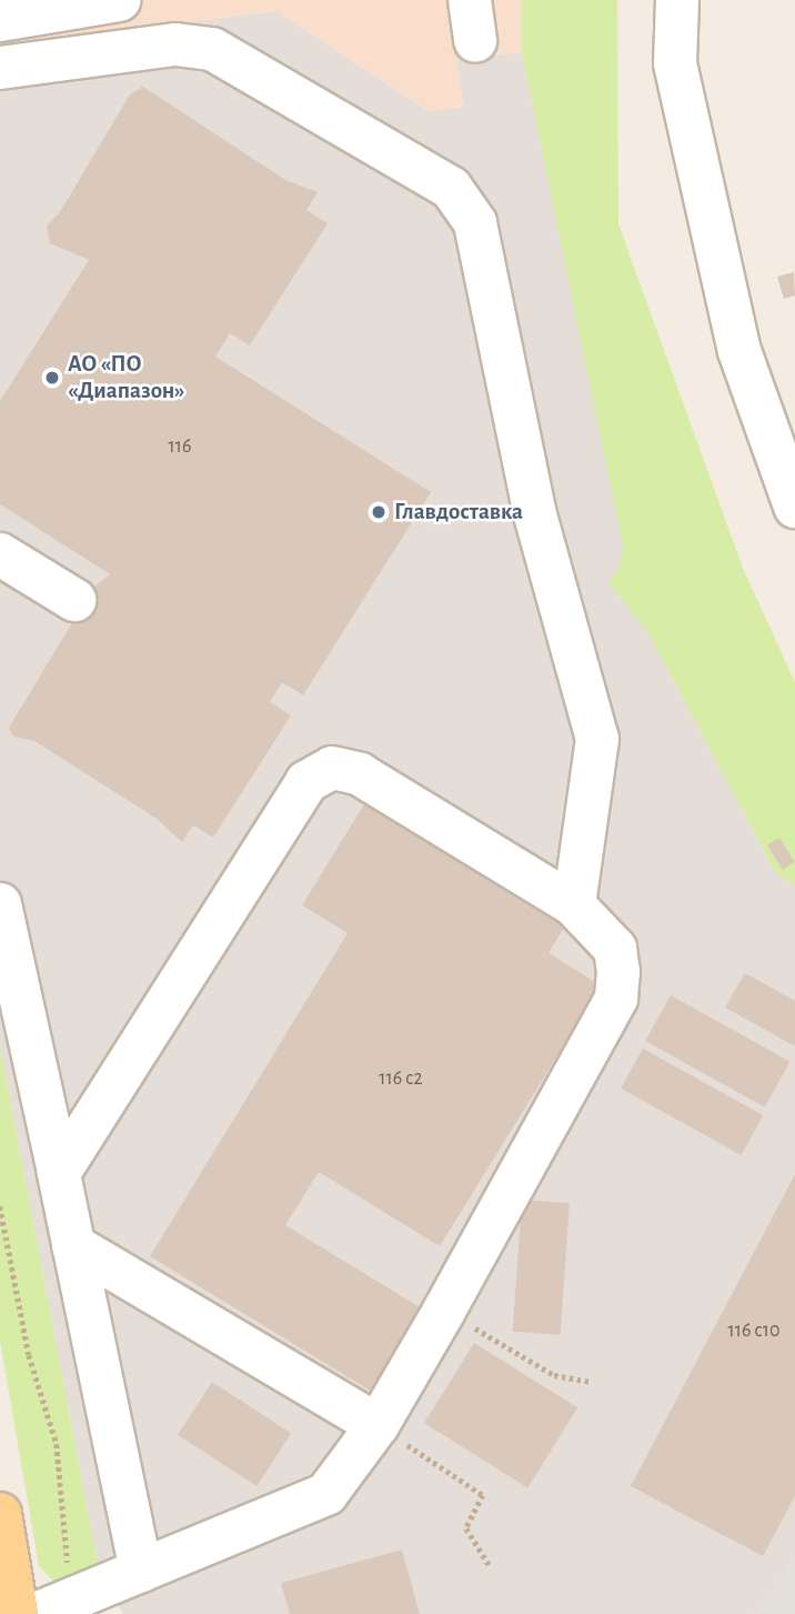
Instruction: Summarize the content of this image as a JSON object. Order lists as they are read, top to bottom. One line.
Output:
{"places":["АО «ПО «Диапазон»","Главдоставка"],"house_numbers":["116","116 с2","116 с10"]}
